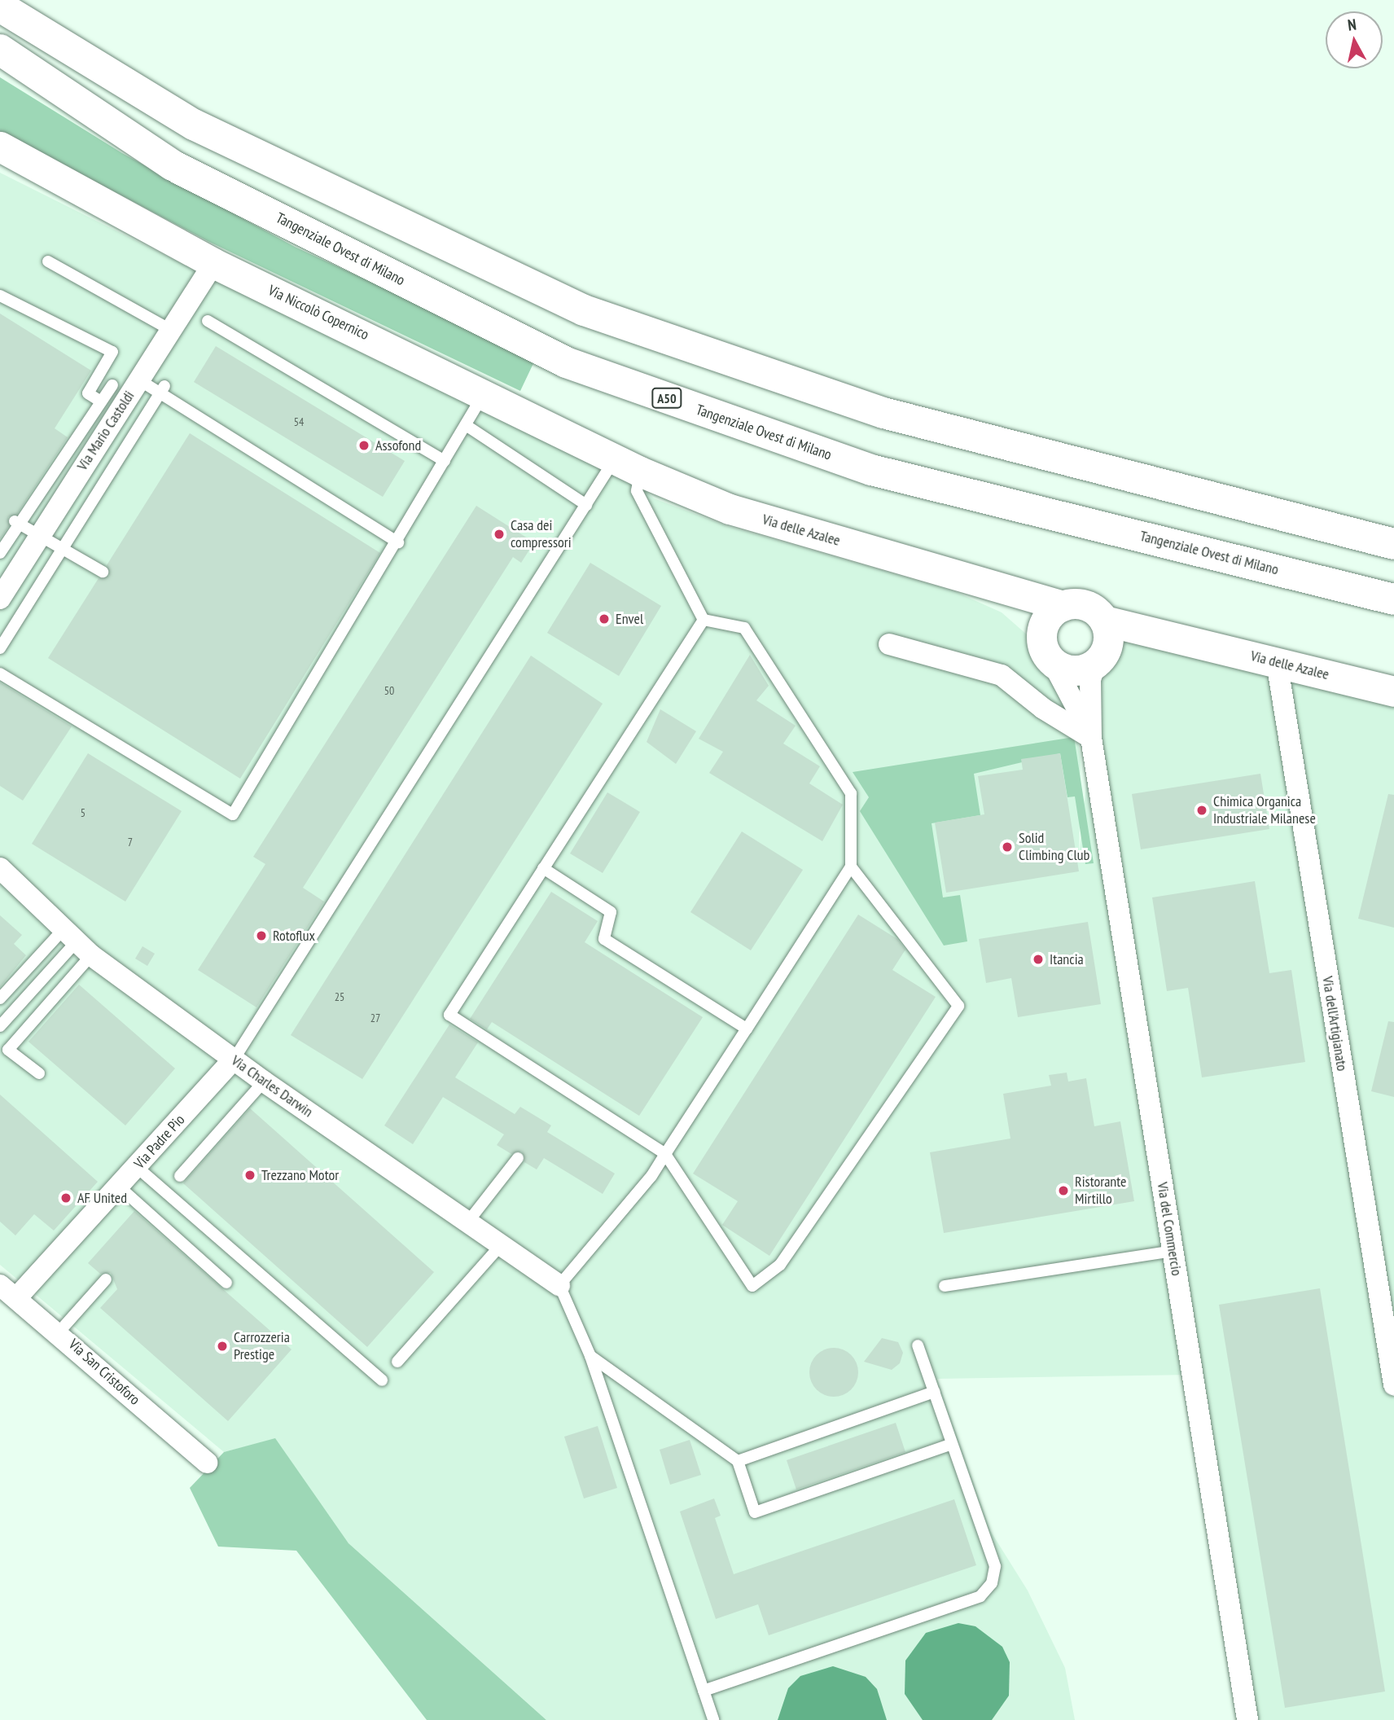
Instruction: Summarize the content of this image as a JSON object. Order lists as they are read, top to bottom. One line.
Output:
{"streets":{"highway":["Tangenziale Ovest di Milano","A50"],"street":["Via Niccolò Copernico","Via Mario Castoldi","Via delle Azalee","Via dell'Artigianato","Via Charles Darwin","Via Padre Pio","Via del Commercio","Via San Cristoforo"]},"crossings":[["Via Niccolò Copernico","Via Mario Castoldi"],["Via Niccolò Copernico","Via delle Azalee"],["Via delle Azalee","Via dell'Artigianato"],["Via delle Azalee","Via del Commercio"],["Via Charles Darwin","Via Padre Pio"],["Via Padre Pio","Via San Cristoforo"]],"places":["Assofond","Casa dei compressori","Envel","Chimica Organica Industriale Milanese","Solid Climbing Club","Rotoflux","Itancia","Trezzano Motor","Ristorante Mirtillo","AF United","Carrozzeria Prestige"],"house_numbers":["54","50","5","7","25","27"],"north":"top"}
